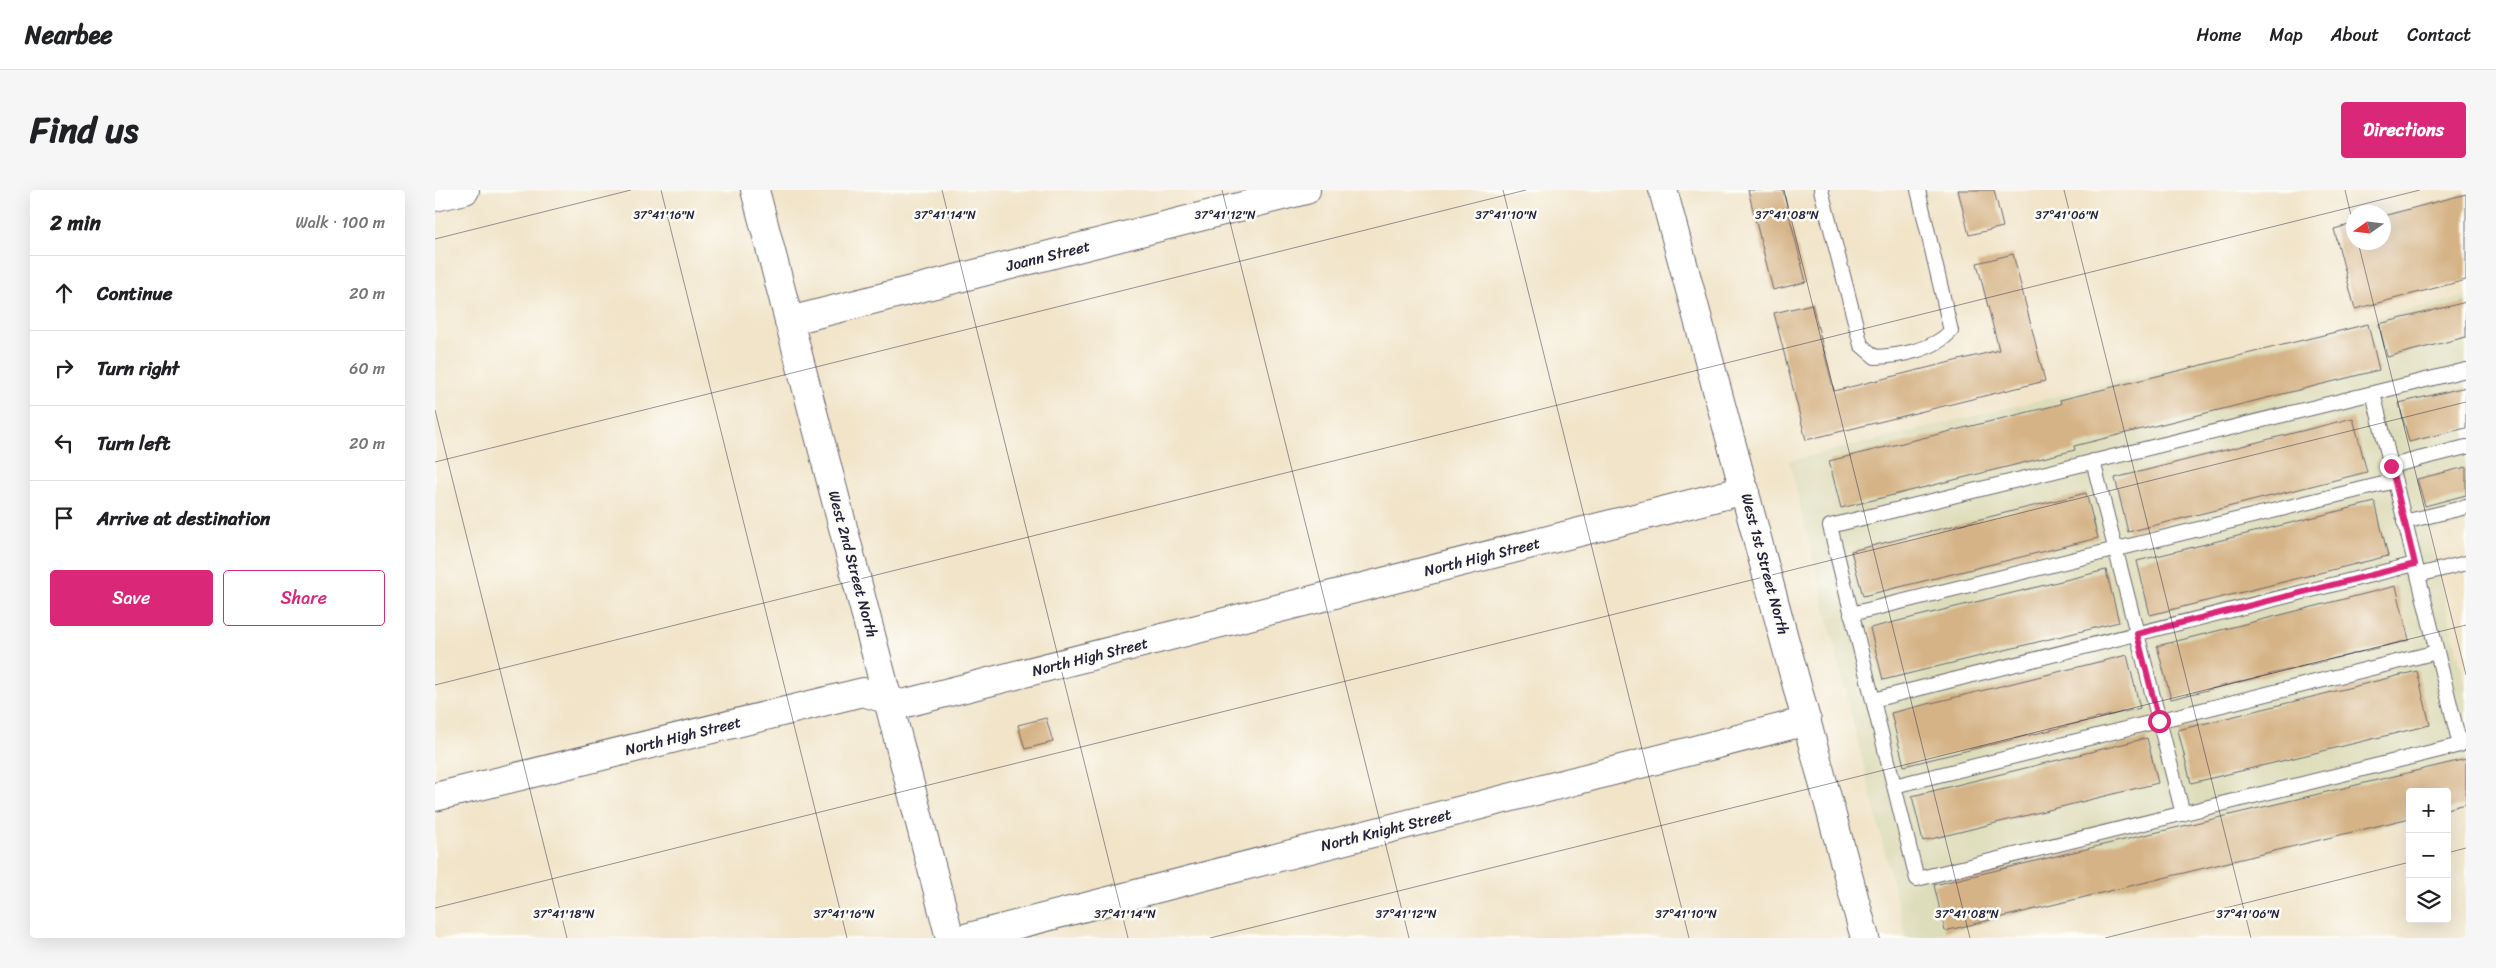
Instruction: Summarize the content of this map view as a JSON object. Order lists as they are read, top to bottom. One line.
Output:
{"streets":{"street":["Joann Street","North High Street","West 2nd Street North","West 1st Street North","North Knight Street"]},"crossings":[["Joann Street","West 2nd Street North"],["North High Street","West 2nd Street North"],["North High Street","West 1st Street North"],["West 1st Street North","North Knight Street"]],"north":"left","page":{"header":"Nearbee","nav":["Home","Map","About","Contact"],"title":"Find us","buttons":["Directions",["Save","Share"]],"heading":["2 min","Walk · 100 m"],"list":[["Continue","20 m"],["Turn right","60 m"],["Turn left","20 m"],"Arrive at destination"],"map_buttons":["+","−"]},"coordinates":["37°41'16\"N","37°41'14\"N","37°41'12\"N","37°41'10\"N","37°41'08\"N","37°41'06\"N","37°41'18\"N"]}
